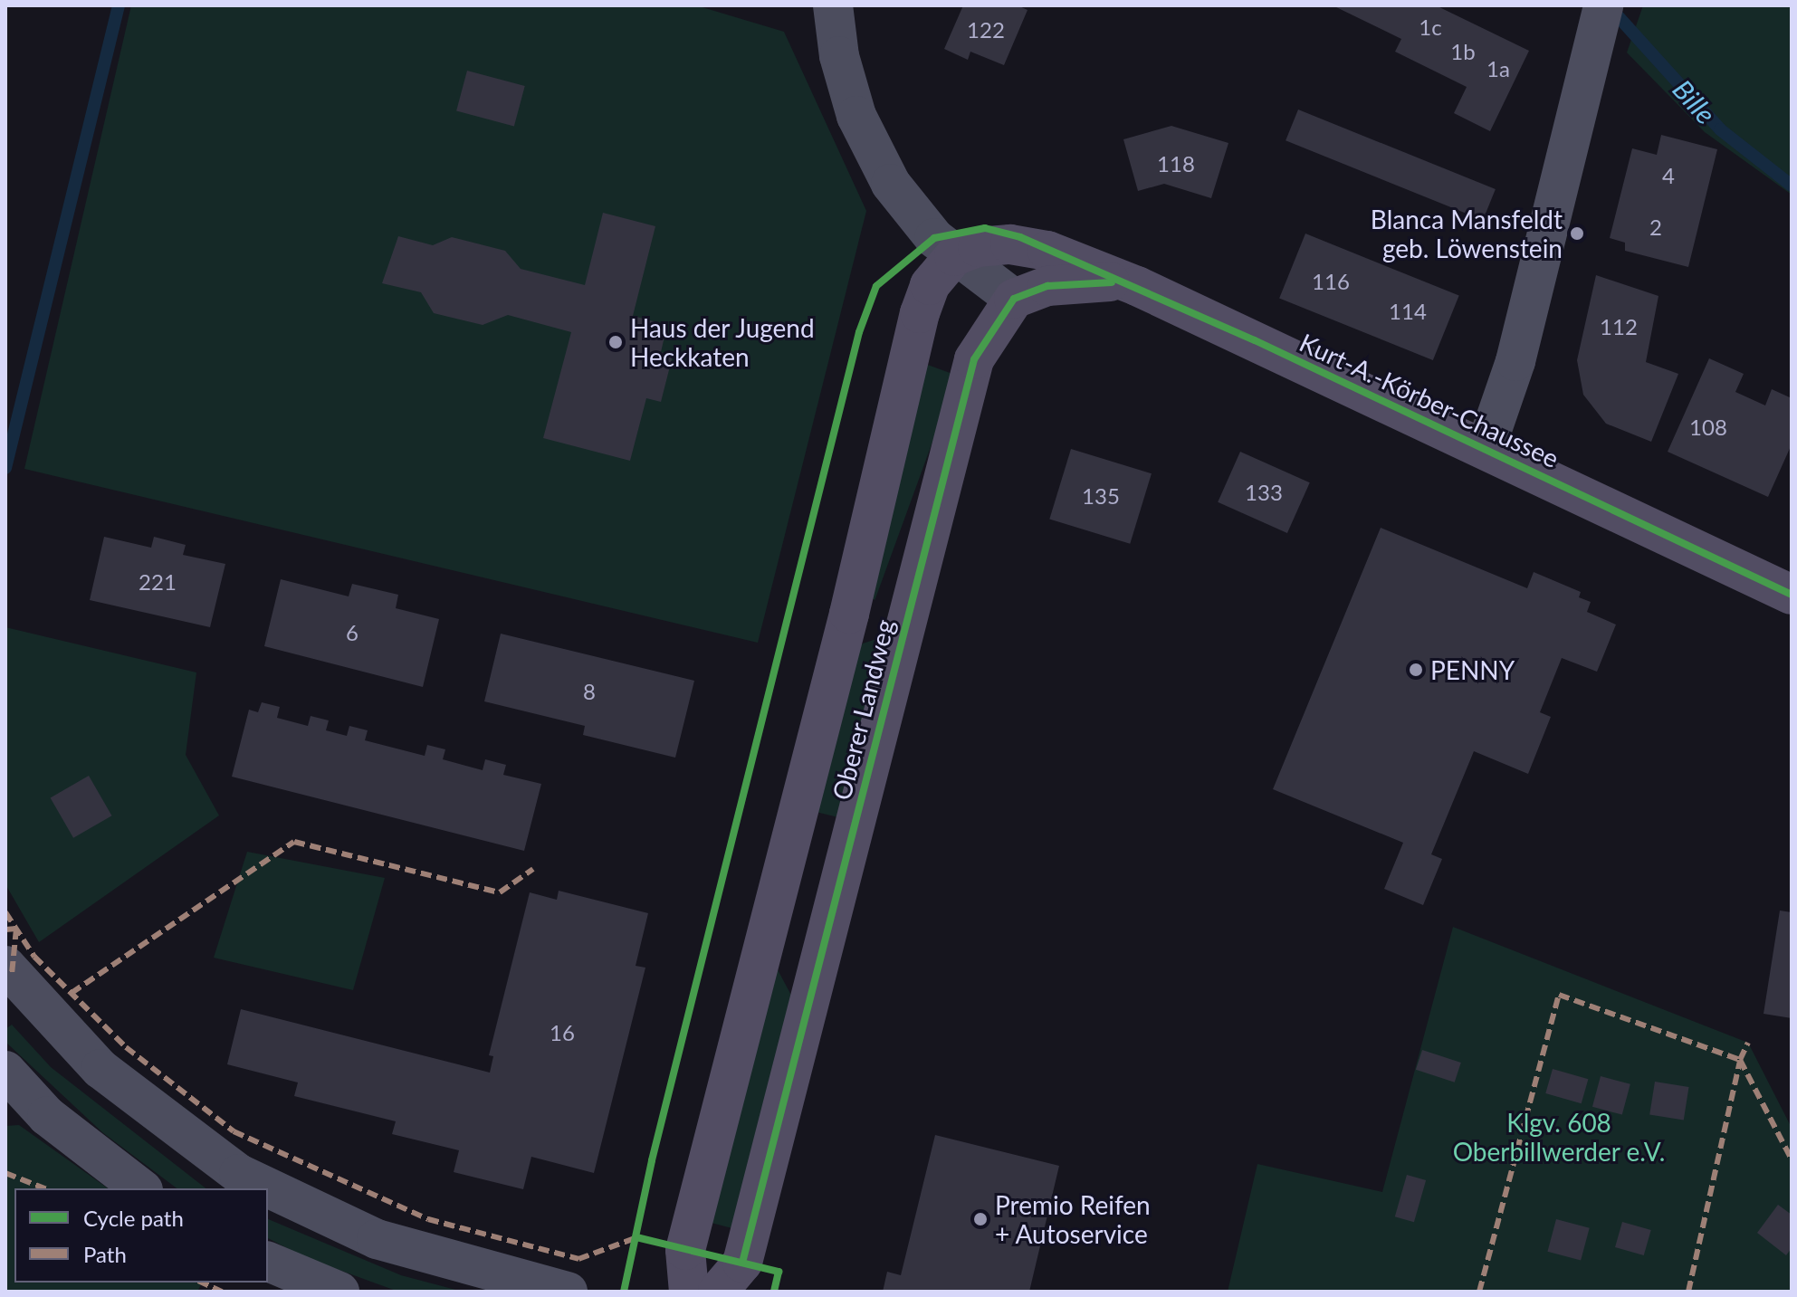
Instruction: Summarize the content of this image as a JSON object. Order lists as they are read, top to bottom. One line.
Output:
{"streets":{"main road":["Kurt-A.-Körber-Chaussee","Oberer Landweg"]},"crossings":[["Kurt-A.-Körber-Chaussee","Oberer Landweg"]],"water":["Bille"],"parks":["Klgv. 608 Oberbillwerder e.V."],"places":["Blanca Mansfeldt geb. Löwenstein","Haus der Jugend Heckkaten","PENNY","Premio Reifen + Autoservice"],"house_numbers":["1c","122","1b","1a","118","4","2","116","114","112","108","133","135","221","6","8","16"],"legend":["Cycle path","Path"]}
